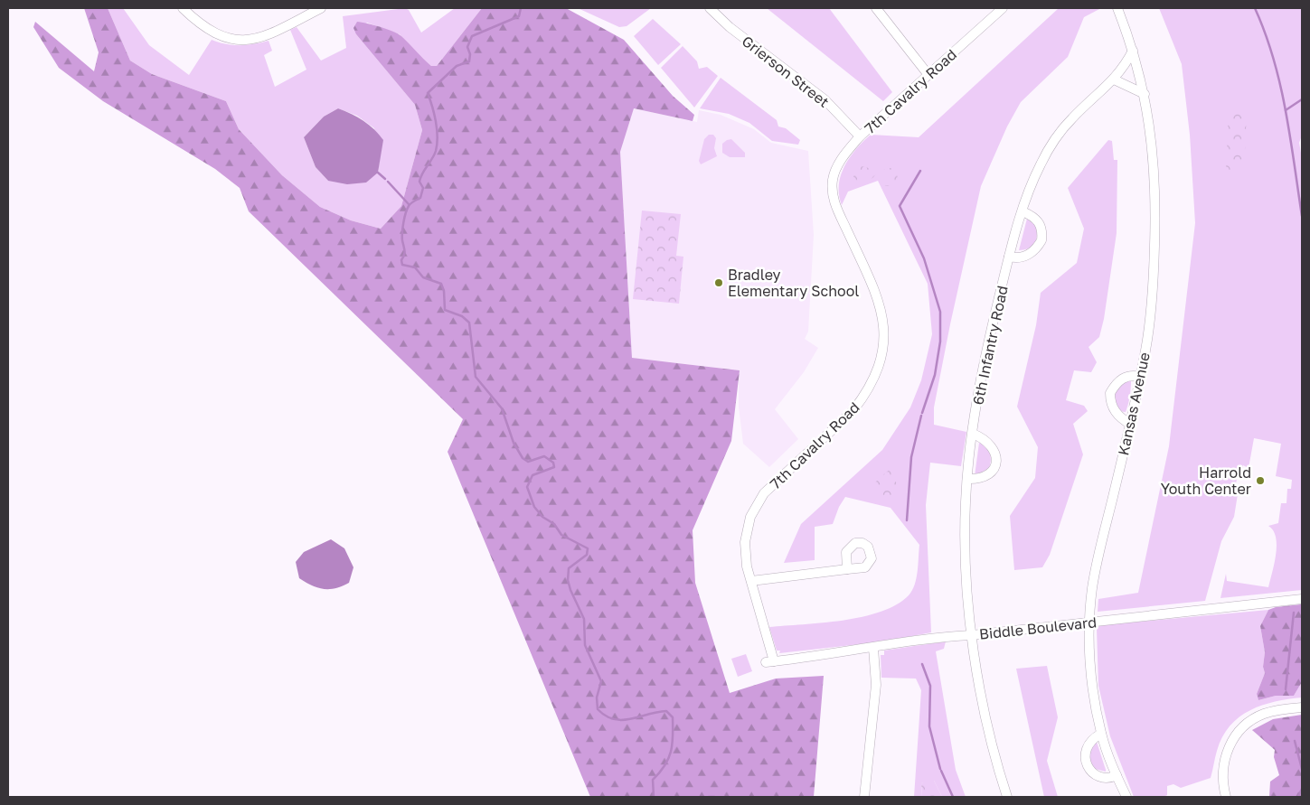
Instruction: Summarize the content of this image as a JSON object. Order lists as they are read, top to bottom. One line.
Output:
{"streets":{"street":["Grierson Street","7th Cavalry Road","6th Infantry Road","Kansas Avenue","Biddle Boulevard"]},"crossings":[["Grierson Street","7th Cavalry Road"],["7th Cavalry Road","Biddle Boulevard"],["6th Infantry Road","Kansas Avenue"],["6th Infantry Road","Biddle Boulevard"],["Kansas Avenue","Biddle Boulevard"]],"places":["Bradley Elementary School","Harrold Youth Center"]}
